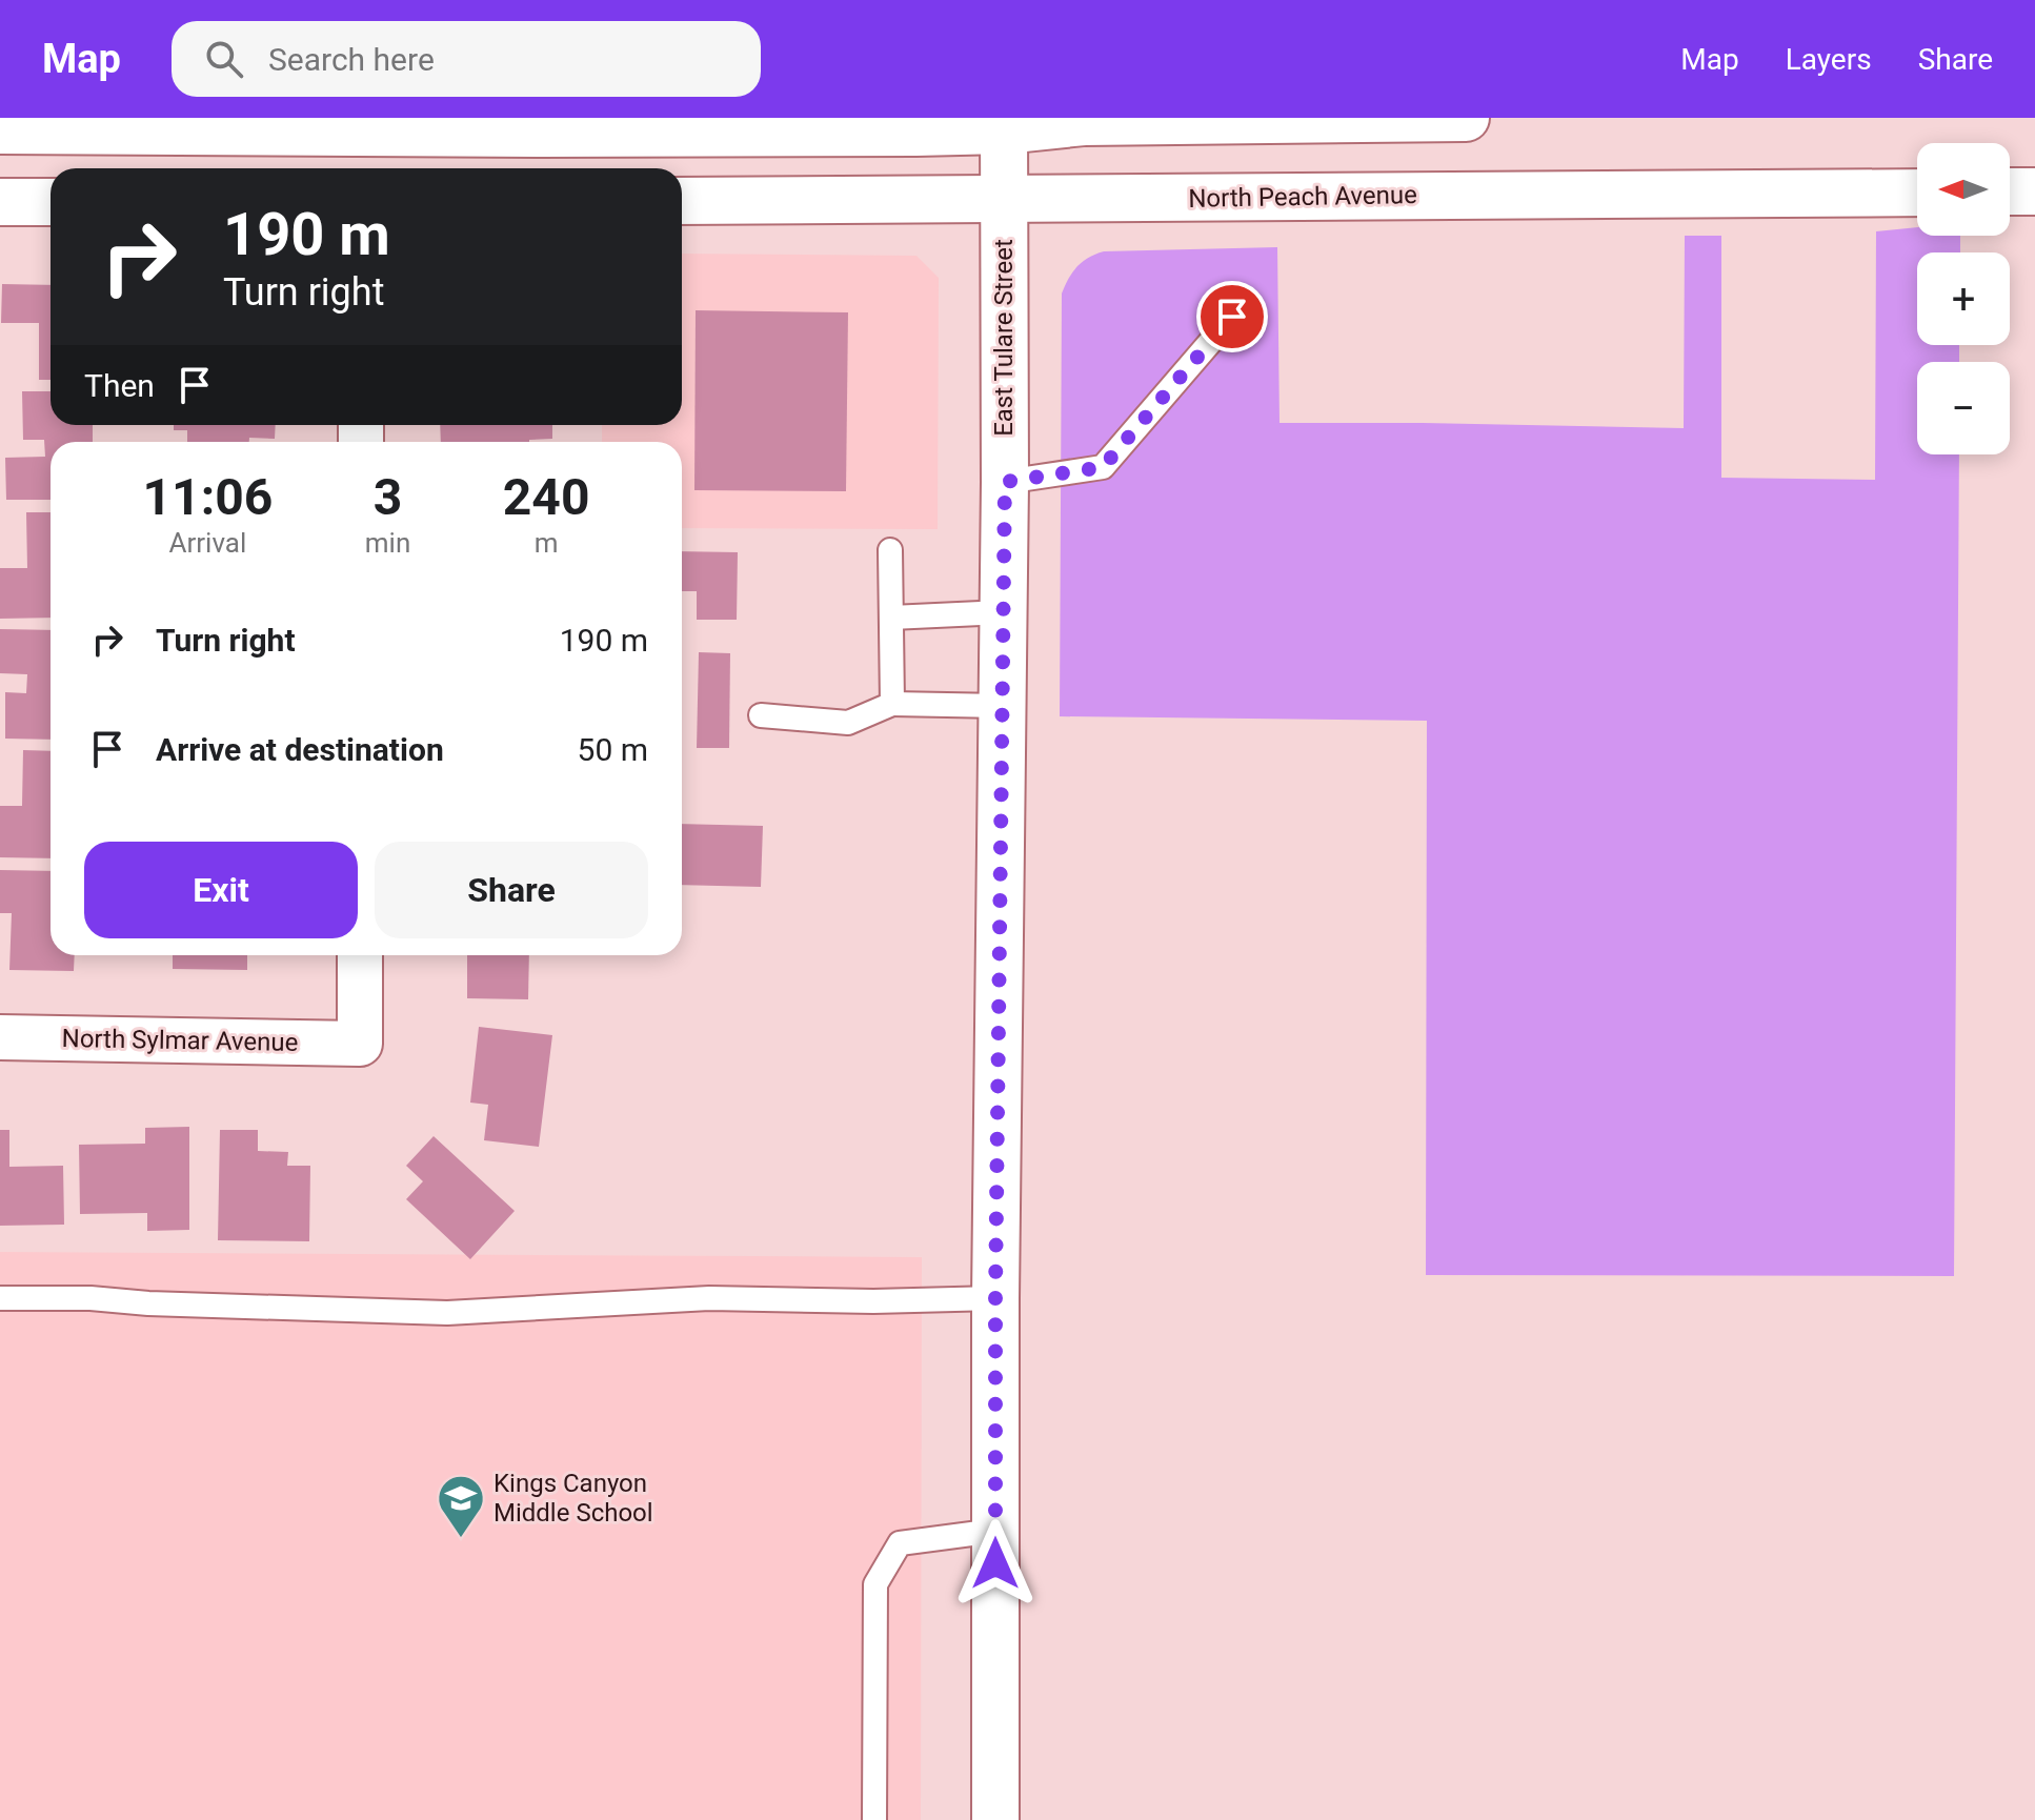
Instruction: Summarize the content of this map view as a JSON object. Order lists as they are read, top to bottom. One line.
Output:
{"streets":{"main road":["North Peach Avenue","East Tulare Street"],"street":["North Sylmar Avenue"]},"crossings":[["North Peach Avenue","East Tulare Street"]],"places":{"school or university":["Kings Canyon Middle School"]},"north":"left","page":{"header":"Map","search":"Search here","nav":["Map","Layers","Share"],"map_buttons":["+","−"],"turn":["190 m","Turn right"],"then":"Then","eta":["11:06","Arrival","3","min","240","m"],"list":[{"name":"Turn right","value":"190 m"},{"name":"Arrive at destination","value":"50 m"}],"buttons":["Exit","Share"]}}
